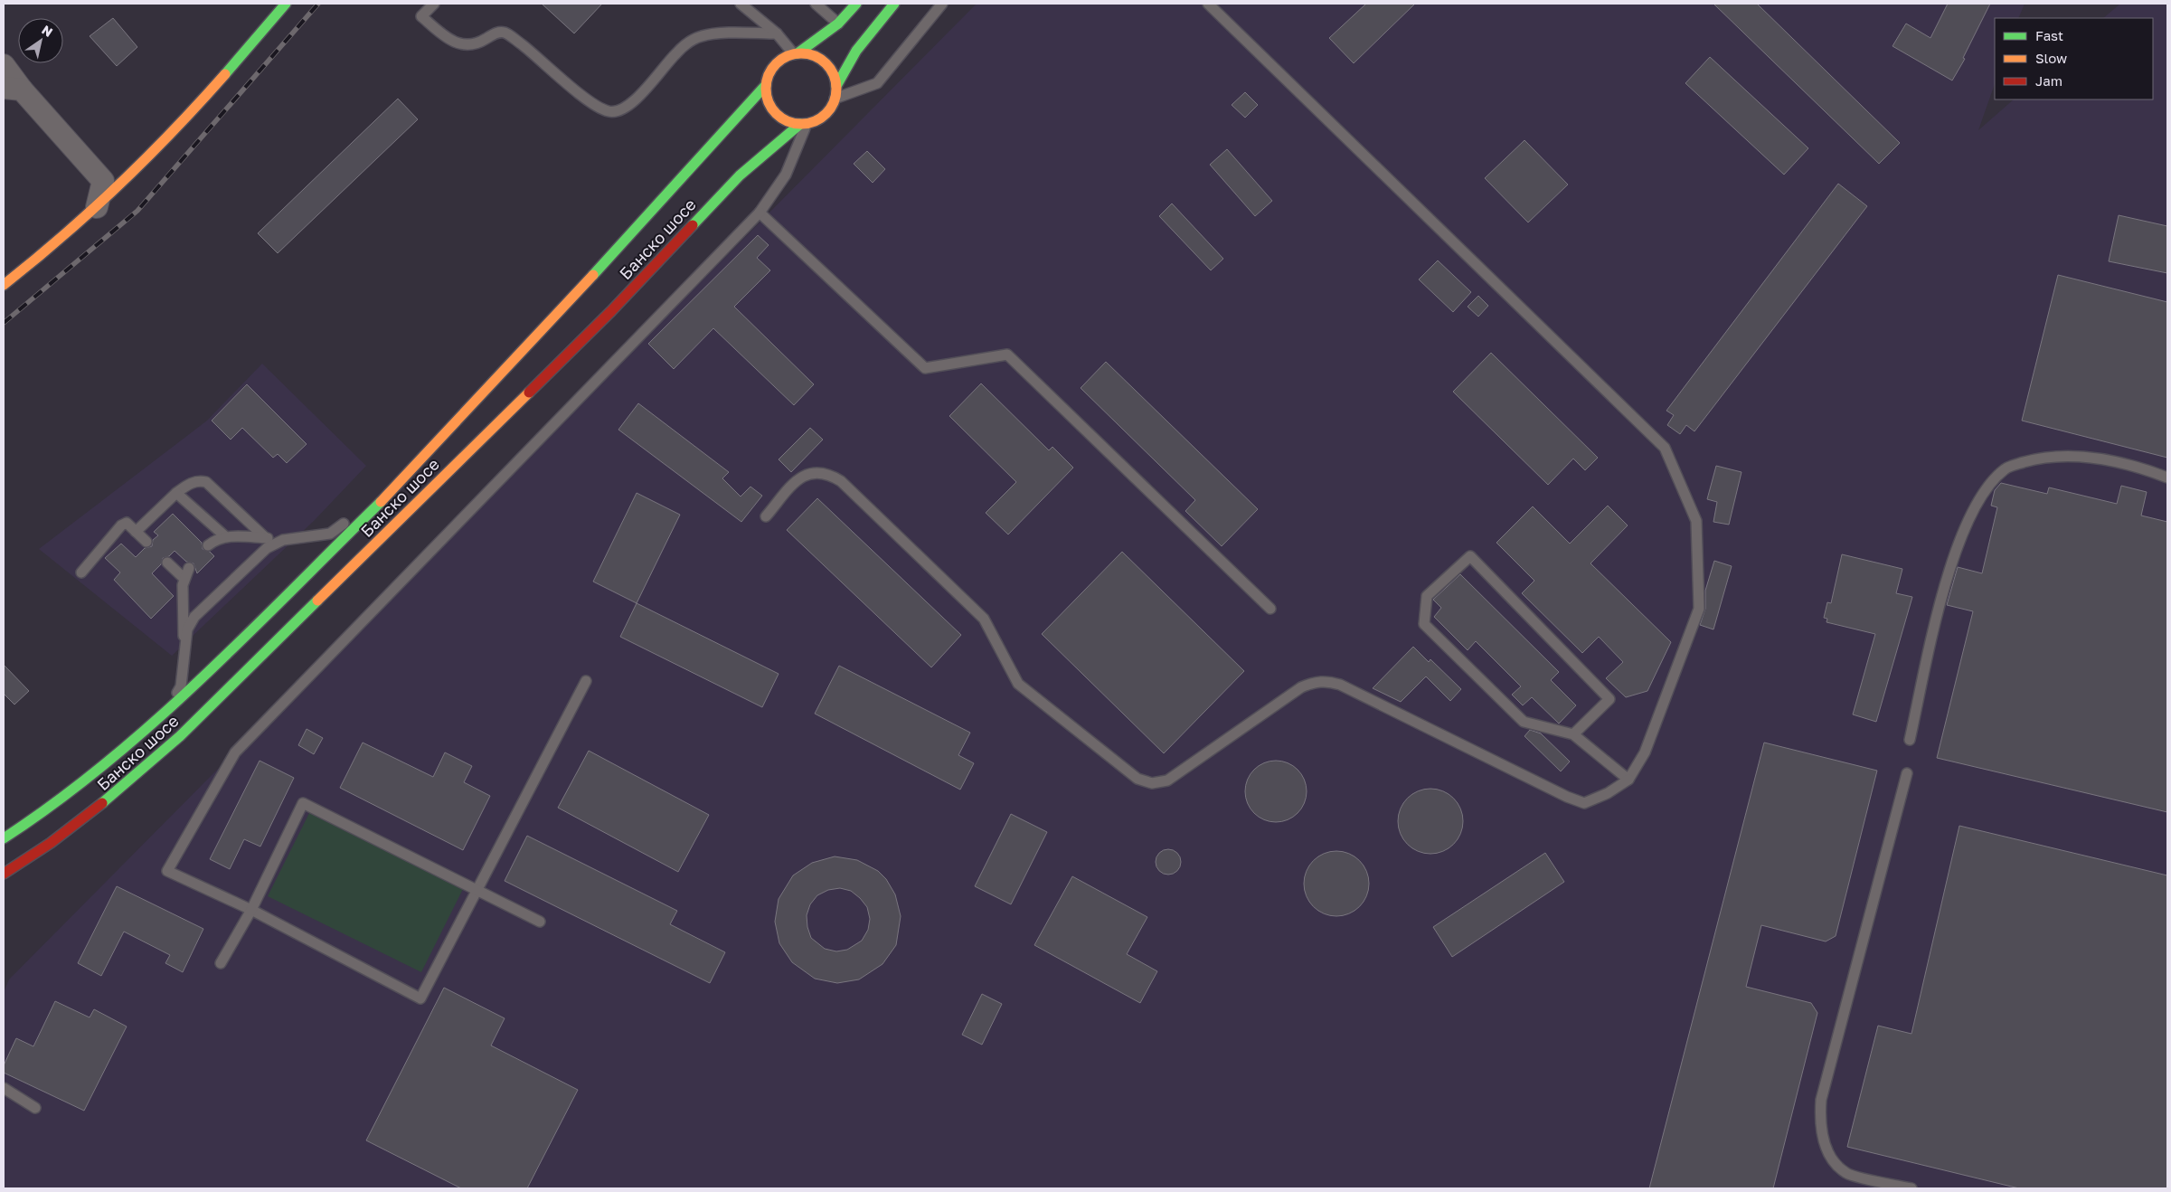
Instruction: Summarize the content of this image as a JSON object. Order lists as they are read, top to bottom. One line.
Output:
{"streets":{"main road":["Банско шосе"]},"legend":["Fast","Slow","Jam"],"north":"top right"}
